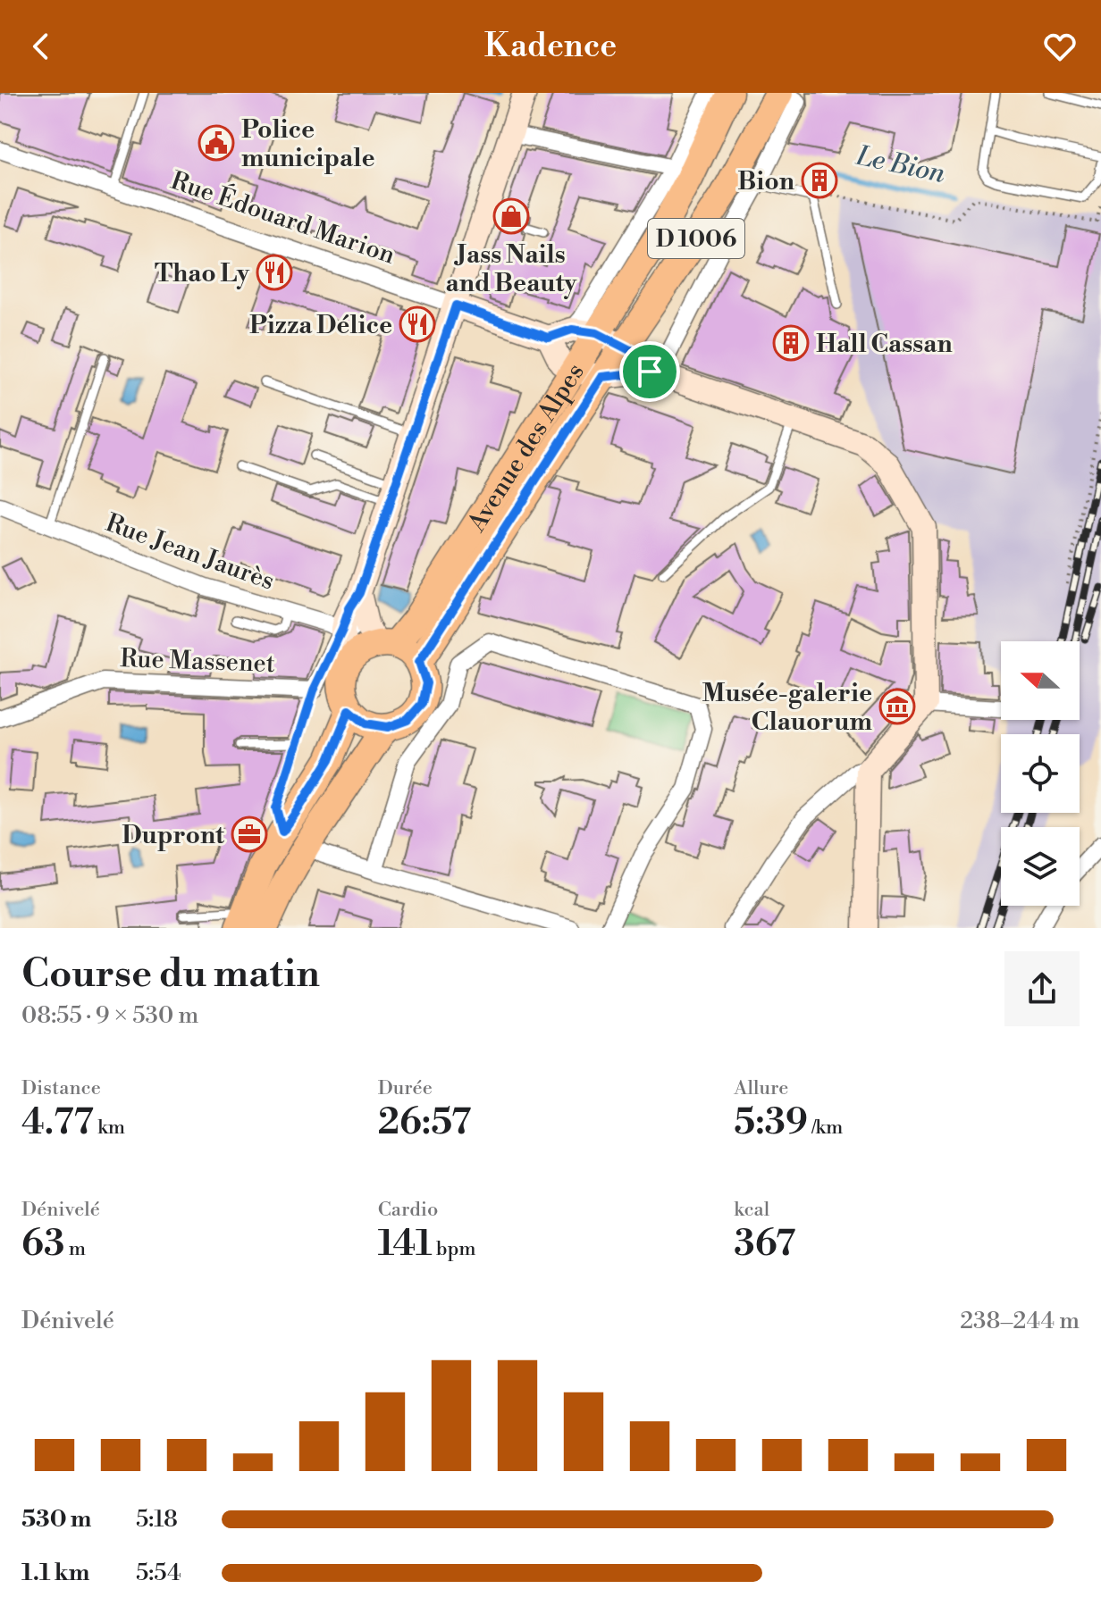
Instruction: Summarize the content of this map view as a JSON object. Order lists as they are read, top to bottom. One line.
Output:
{"streets":{"main road":["D 1006","Avenue des Alpes"],"street":["Rue Édouard Marion","Rue Jean Jaurès","Rue Massenet"]},"crossings":[["Avenue des Alpes","Rue Jean Jaurès"]],"water":["Le Bion"],"places":{"public building":["Police municipale"],"building":["Bion","Hall Cassan"],"shop":["Jass Nails and Beauty"],"restaurant":["Thao Ly","Pizza Délice"],"museum":["Musée-galerie Clauorum"],"office":["Dupront"]},"north":"left","page":{"header":"Kadence","heading":["Course du matin","08:55 · 9 × 530 m"],"stats":[["Distance","4.77 km"],["Durée","26:57"],["Allure","5:39 /km"],["Dénivelé","63 m"],["Cardio","141 bpm"],["kcal","367"]],"chart":["Dénivelé","238–244 m"],"list":[{"name":"530 m","note":"5:18"},{"name":"1.1 km","note":"5:54"}]}}
